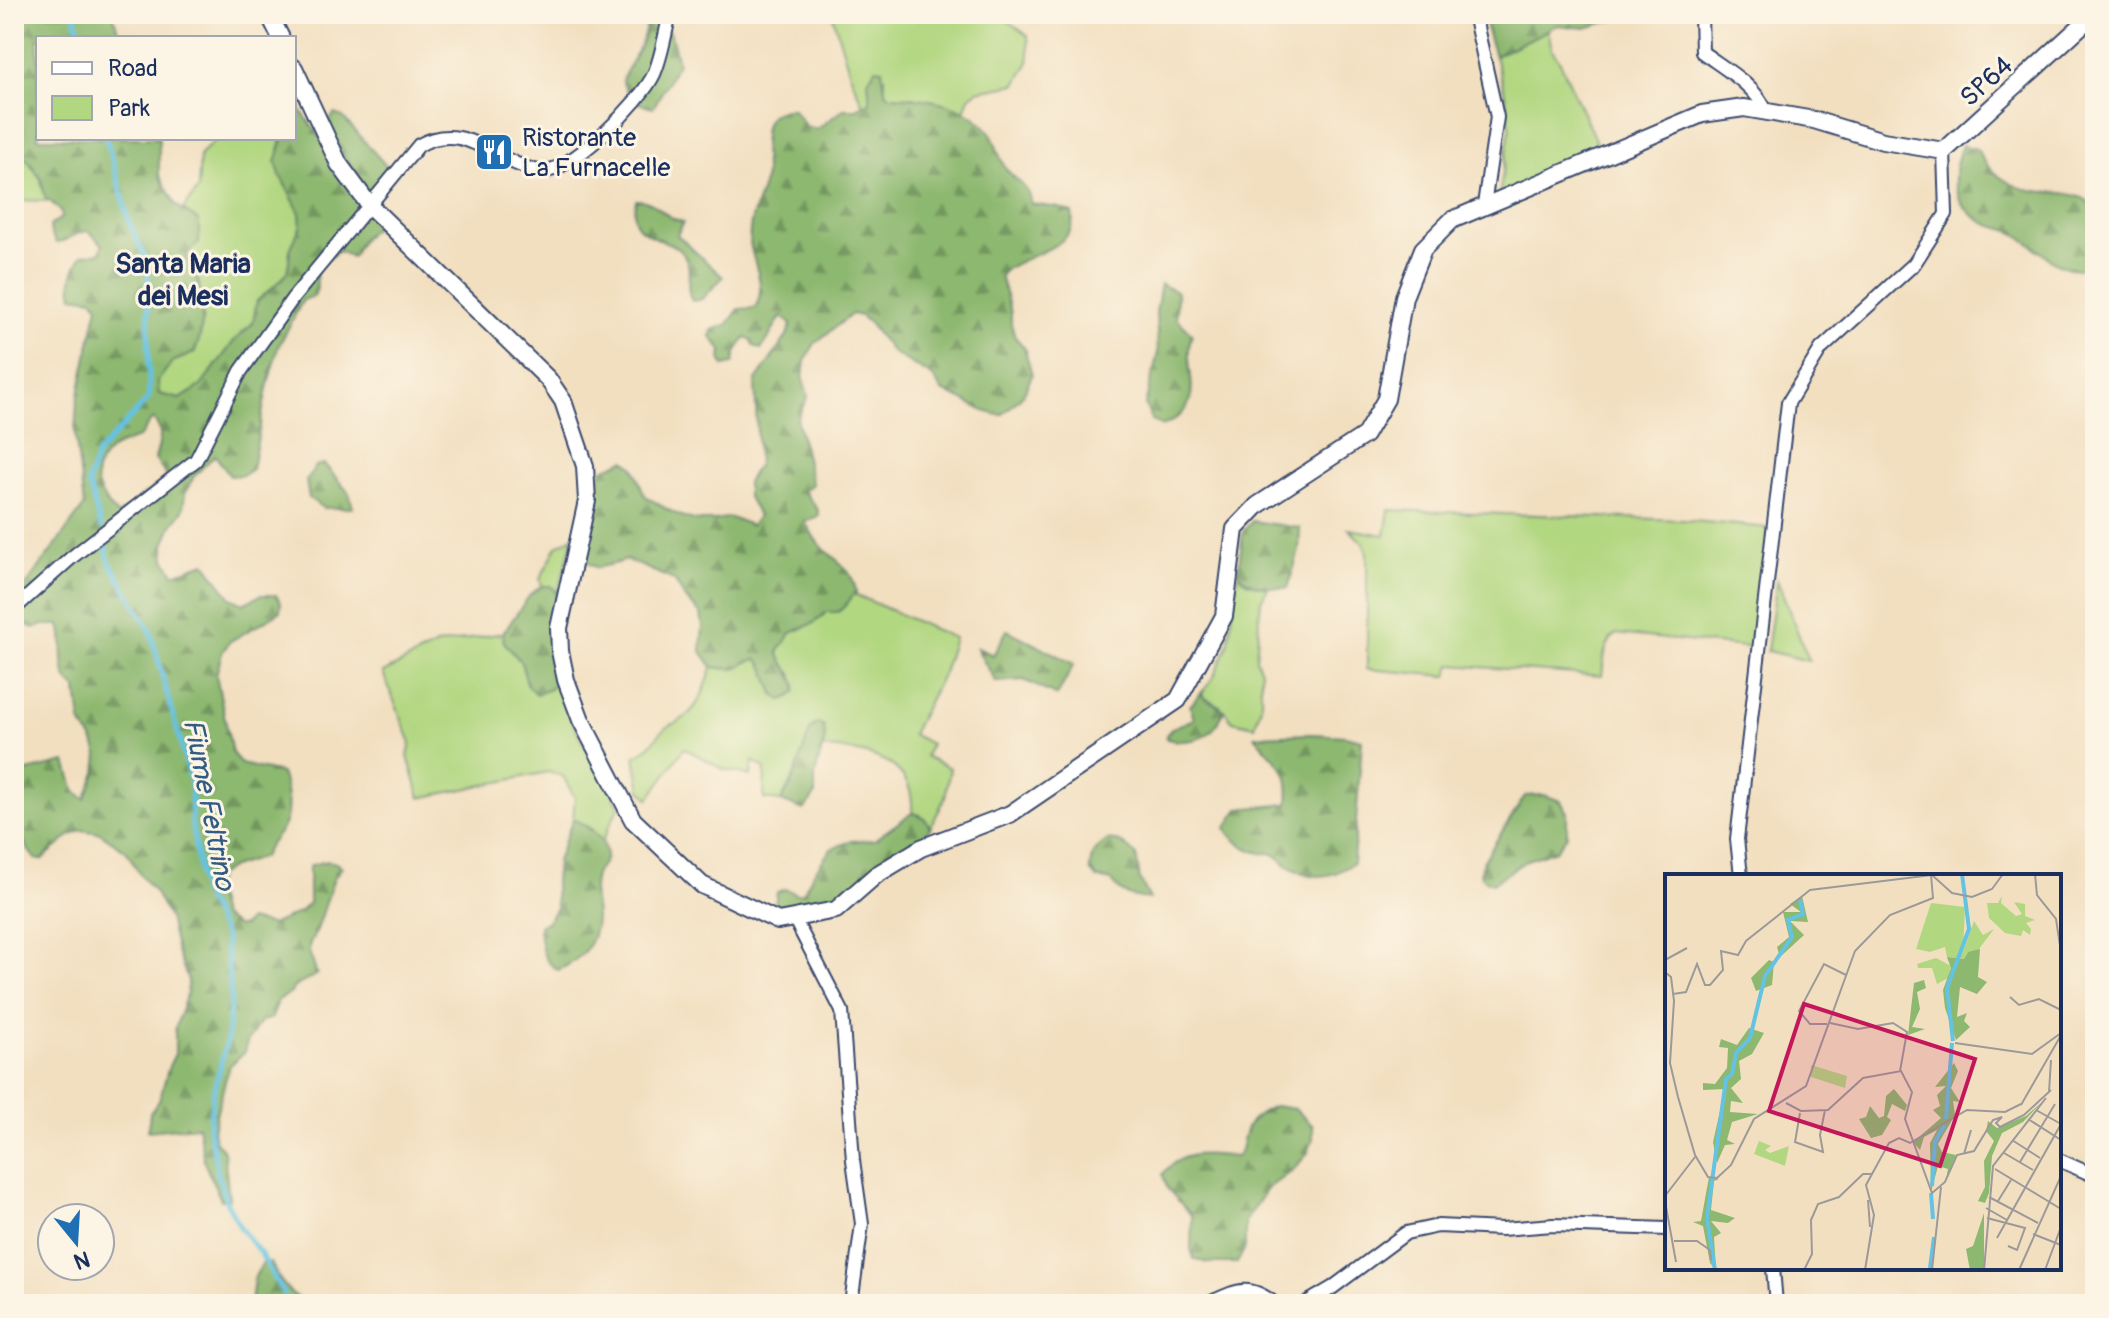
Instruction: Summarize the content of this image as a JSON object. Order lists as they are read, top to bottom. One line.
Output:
{"streets":{"street":["SP64"]},"districts":["Santa Maria dei Mesi"],"water":["Fiume Feltrino"],"places":{"restaurant":["Ristorante La Furnacelle"]},"legend":["Road","Park"],"north":"bottom"}
